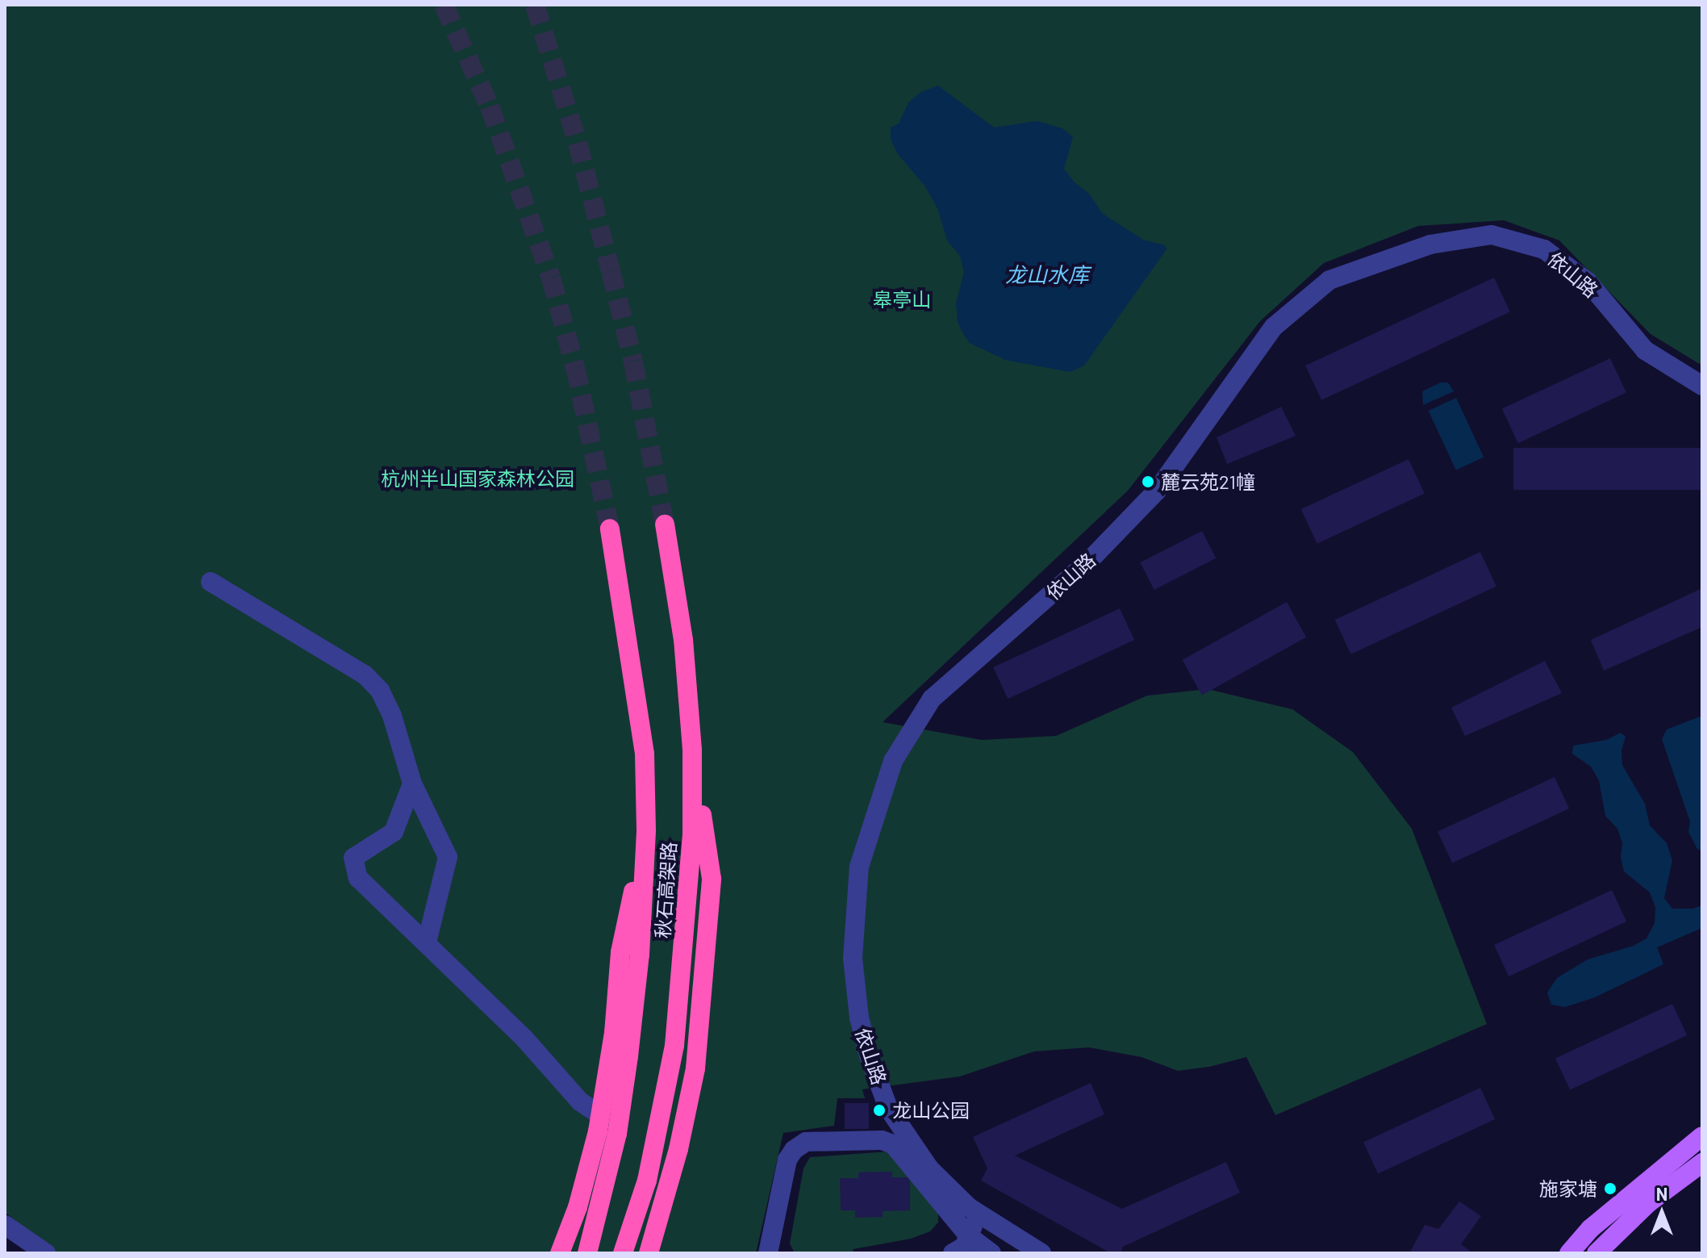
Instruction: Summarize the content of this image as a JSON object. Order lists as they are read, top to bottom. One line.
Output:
{"streets":{"highway":["秋石高架路"],"street":["依山路"]},"water":["龙山水库"],"parks":["皋亭山","杭州半山国家森林公园"],"places":["麓云苑21幢","龙山公园","施家塘"],"north":"top"}
